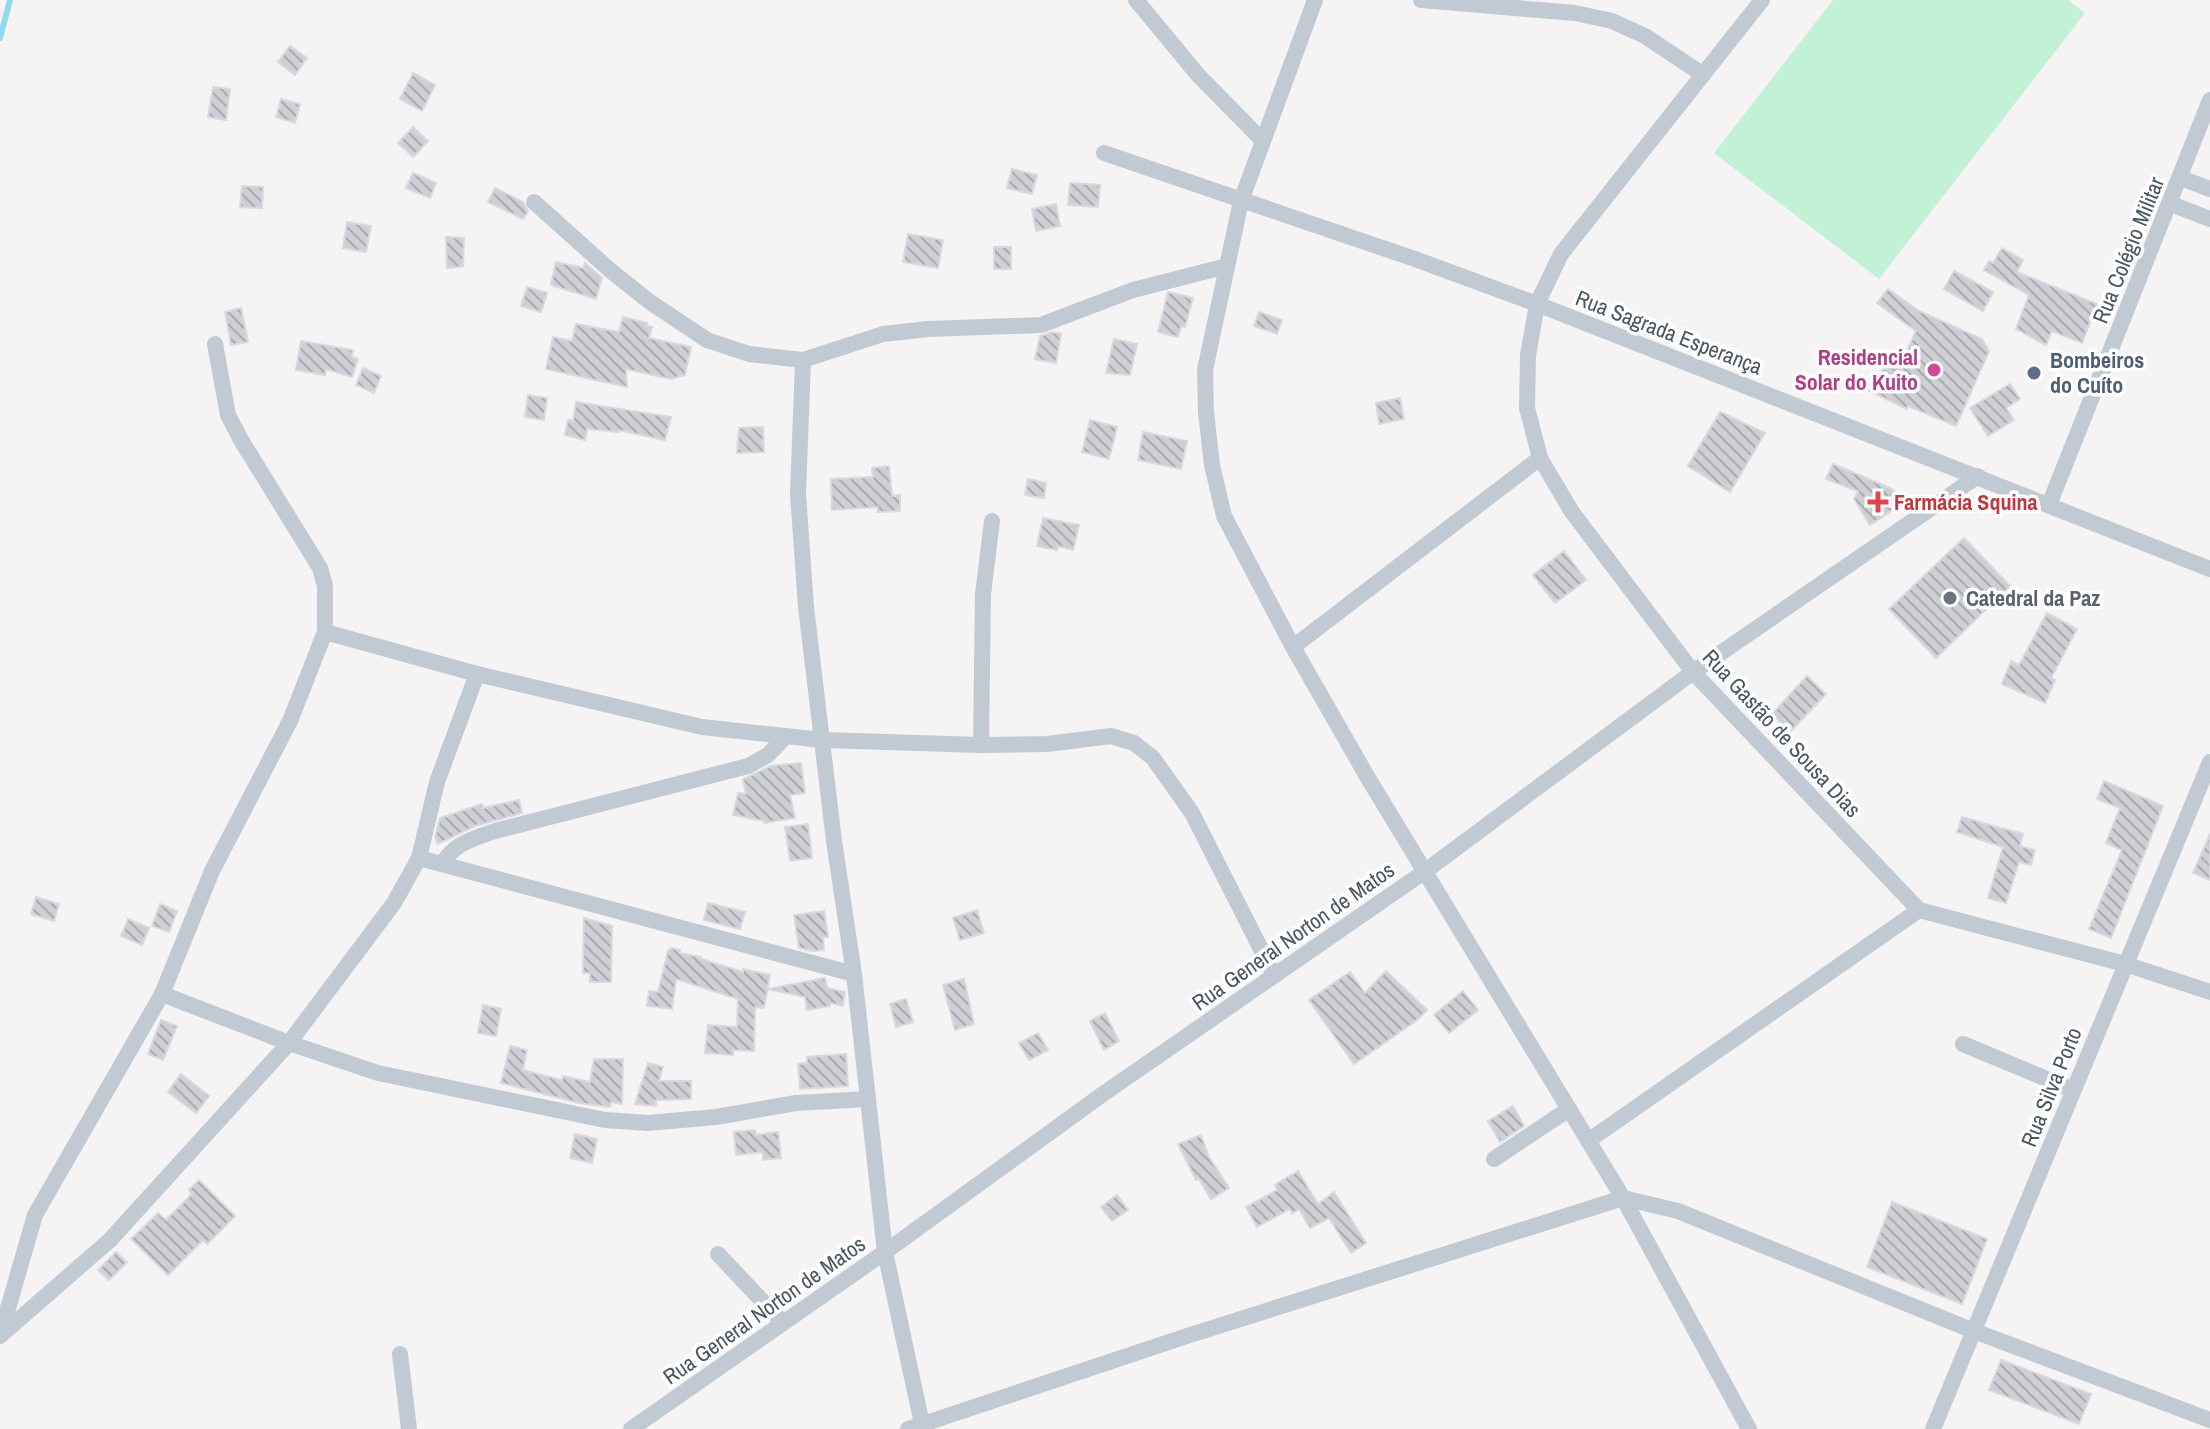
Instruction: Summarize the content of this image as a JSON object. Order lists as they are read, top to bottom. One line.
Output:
{"streets":{"street":["Rua Colégio Militar","Rua Sagrada Esperança","Rua Gastão de Sousa Dias","Rua General Norton de Matos","Rua Silva Porto"]},"crossings":[["Rua Colégio Militar","Rua Sagrada Esperança"],["Rua Sagrada Esperança","Rua Gastão de Sousa Dias"],["Rua Sagrada Esperança","Rua General Norton de Matos"],["Rua Gastão de Sousa Dias","Rua General Norton de Matos"]],"places":{"other":["Residencial Solar do Kuito","Bombeiros do Cuíto","Catedral da Paz"],"health":["Farmácia Squina"]}}
